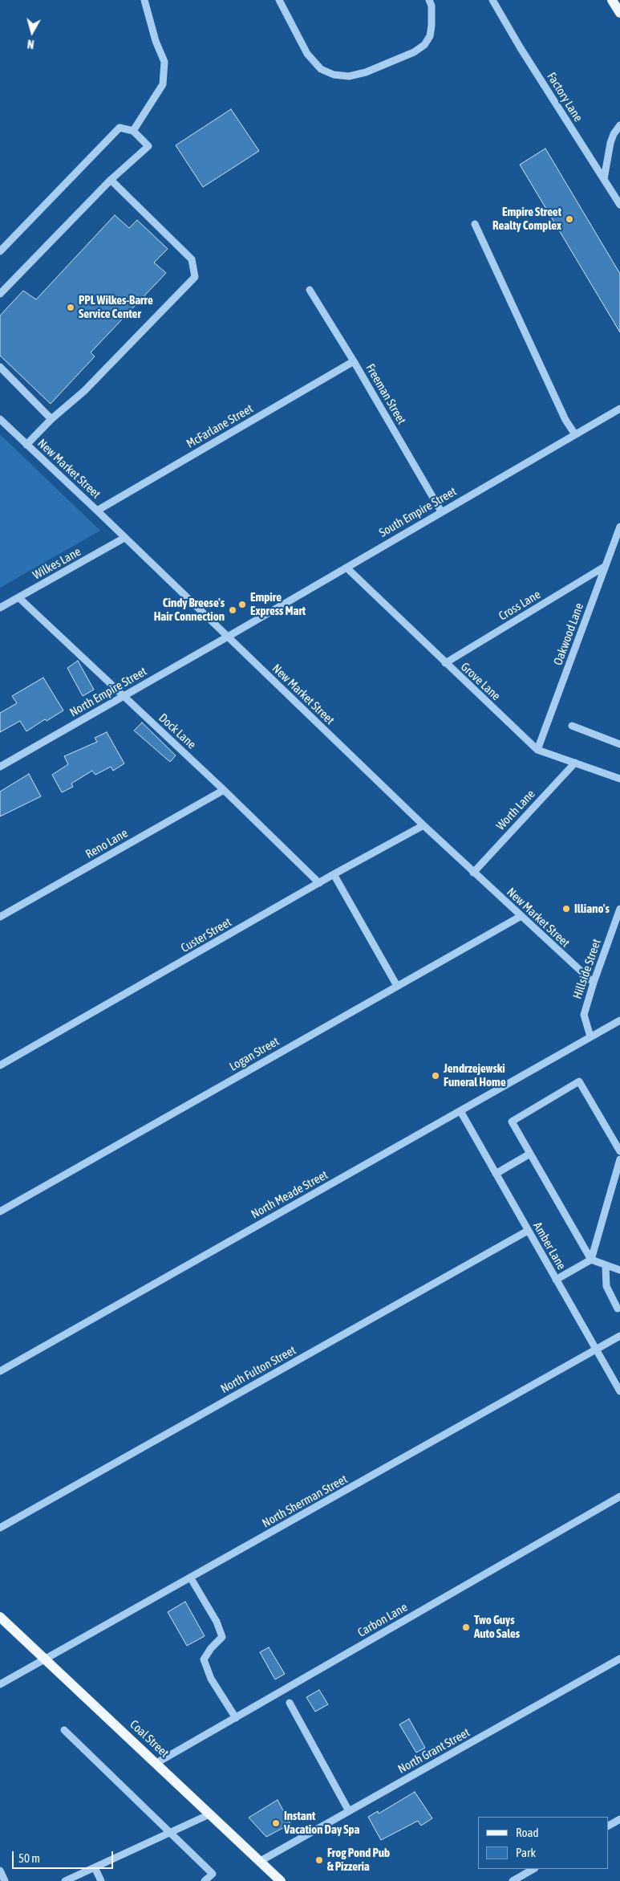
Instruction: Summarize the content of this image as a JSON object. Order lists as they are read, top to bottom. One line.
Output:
{"streets":{"main road":["Coal Street"],"street":["Factory Lane","Freeman Street","McFarlane Street","New Market Street","South Empire Street","Wilkes Lane","Cross Lane","Oakwood Lane","Grove Lane","North Empire Street","Dock Lane","Worth Lane","Reno Lane","Custer Street","Hillside Street","Logan Street","North Meade Street","Amber Lane","North Fulton Street","North Sherman Street","Carbon Lane","North Grant Street"]},"crossings":[["Freeman Street","McFarlane Street"],["Freeman Street","South Empire Street"],["McFarlane Street","New Market Street"],["New Market Street","South Empire Street"],["New Market Street","Wilkes Lane"],["New Market Street","North Empire Street"],["New Market Street","Worth Lane"],["New Market Street","Custer Street"],["New Market Street","Hillside Street"],["New Market Street","Logan Street"],["South Empire Street","Grove Lane"],["South Empire Street","North Empire Street"],["Wilkes Lane","Dock Lane"],["Cross Lane","Oakwood Lane"],["Cross Lane","Grove Lane"],["Oakwood Lane","Grove Lane"],["Grove Lane","Worth Lane"],["North Empire Street","Dock Lane"],["Dock Lane","Reno Lane"],["Dock Lane","Custer Street"],["Hillside Street","North Meade Street"],["North Meade Street","Amber Lane"],["Amber Lane","North Fulton Street"],["Amber Lane","North Sherman Street"],["North Sherman Street","Coal Street"],["Carbon Lane","Coal Street"],["Coal Street","North Grant Street"]],"places":["Empire Street Realty Complex","PPL Wilkes-Barre Service Center","Empire Express Mart","Cindy Breese's Hair Connection","Illiano's","Jendrzejewski Funeral Home","Two Guys Auto Sales","Instant Vacation Day Spa","Frog Pond Pub & Pizzeria"],"legend":["Road","Park"],"scale_bar":"50 m","north":"bottom"}
